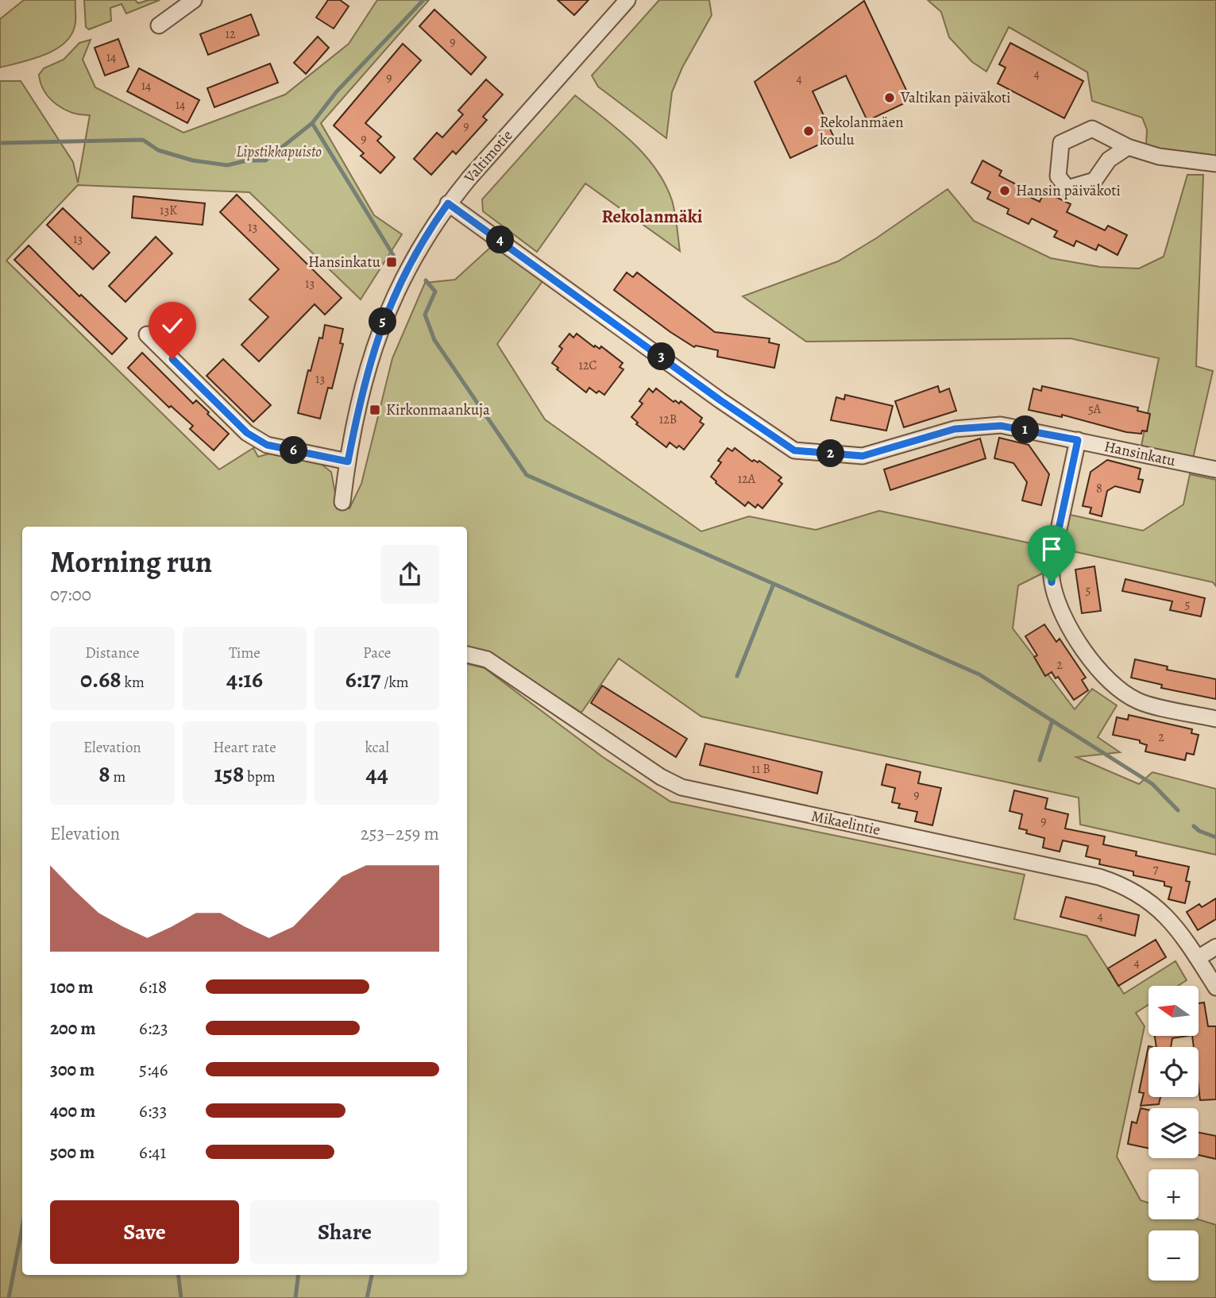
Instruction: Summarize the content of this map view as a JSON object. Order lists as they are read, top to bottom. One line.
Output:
{"streets":{"street":["Valtimotie","Hansinkatu","Mikaelintie"]},"crossings":[["Valtimotie","Hansinkatu"]],"districts":["Rekolanmäki"],"parks":["Lipstikkapuisto"],"places":{"other":["Valtikan päiväkoti","Rekolanmäen koulu","Hansin päiväkoti"],"transit":["Hansinkatu","Kirkonmaankuja"]},"house_numbers":["12","9","14","4","9","4","14","14","9","9","13K","13","13","13","12C","13","5A","12B","12A","8","5","5","2","2","11 B","9","9","7","4","4"],"north":"left","page":{"pins":["4","5","3","1","6","2"],"heading":["Morning run","07:00"],"stats":[["Distance","0.68 km"],["Time","4:16"],["Pace","6:17 /km"],["Elevation","8 m"],["Heart rate","158 bpm"],["kcal","44"]],"chart":["Elevation","253–259 m"],"list":[{"name":"100 m","note":"6:18"},{"name":"200 m","note":"6:23"},{"name":"300 m","note":"5:46"},{"name":"400 m","note":"6:33"},{"name":"500 m","note":"6:41"}],"map_buttons":["+","−"],"buttons":["Save","Share"]}}
